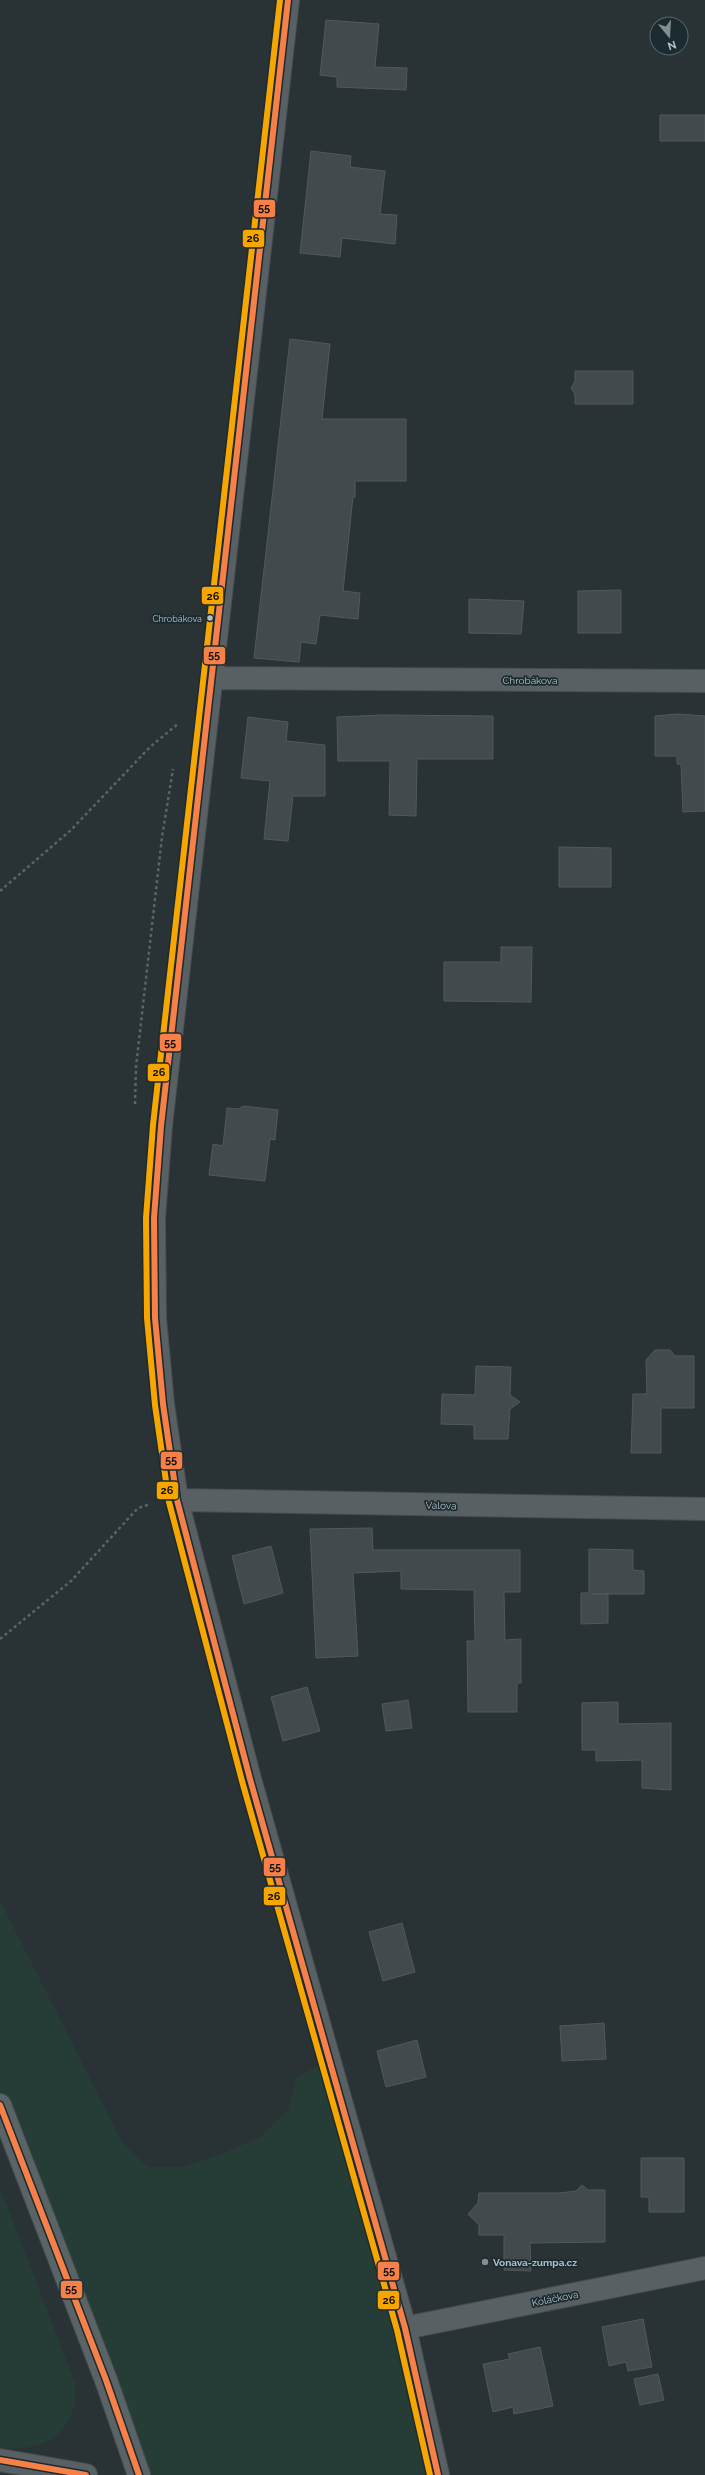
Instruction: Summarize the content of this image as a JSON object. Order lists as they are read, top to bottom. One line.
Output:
{"streets":{"street":["Chrobákova","Valova","Koláčkova"]},"places":["Chrobákova","Vonava-zumpa.cz"],"lines":["transit line 55","transit line 26"],"north":"bottom"}
